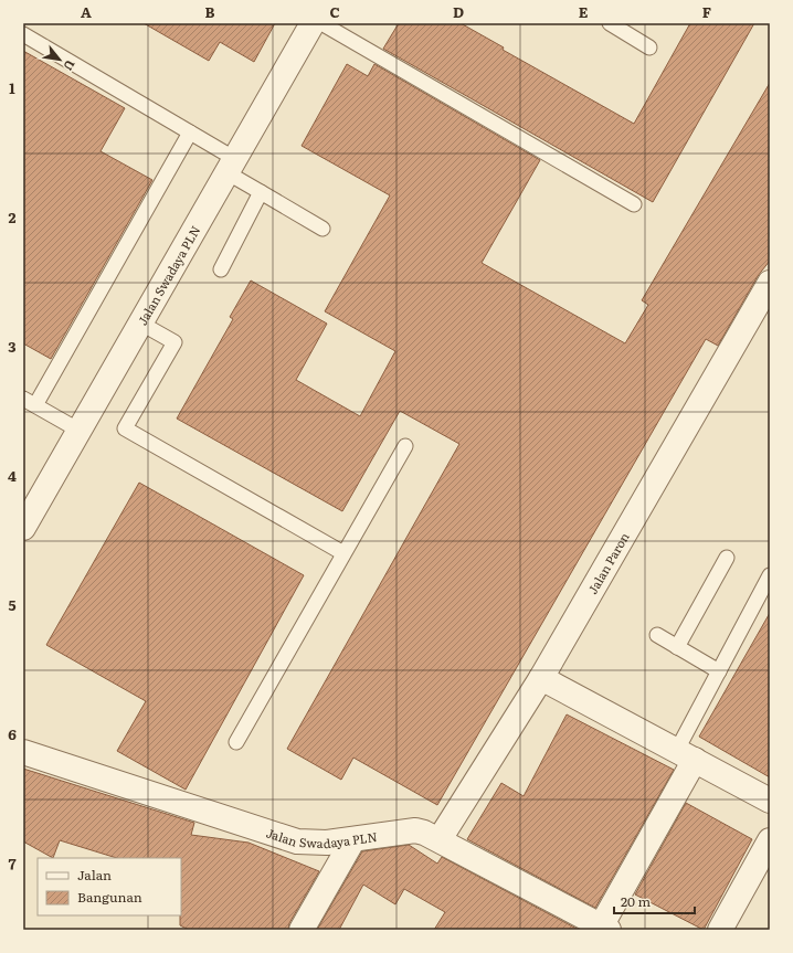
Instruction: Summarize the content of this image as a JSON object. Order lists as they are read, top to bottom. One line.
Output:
{"streets":{"street":["Jalan Swadaya PLN","Jalan Paron"]},"crossings":[["Jalan Swadaya PLN","Jalan Paron"]],"legend":["Jalan","Bangunan"],"scale_bar":"20 m","north":"bottom right","grid":{"columns":["A","B","C","D","E","F"],"rows":["1","2","3","4","5","6","7"]}}
